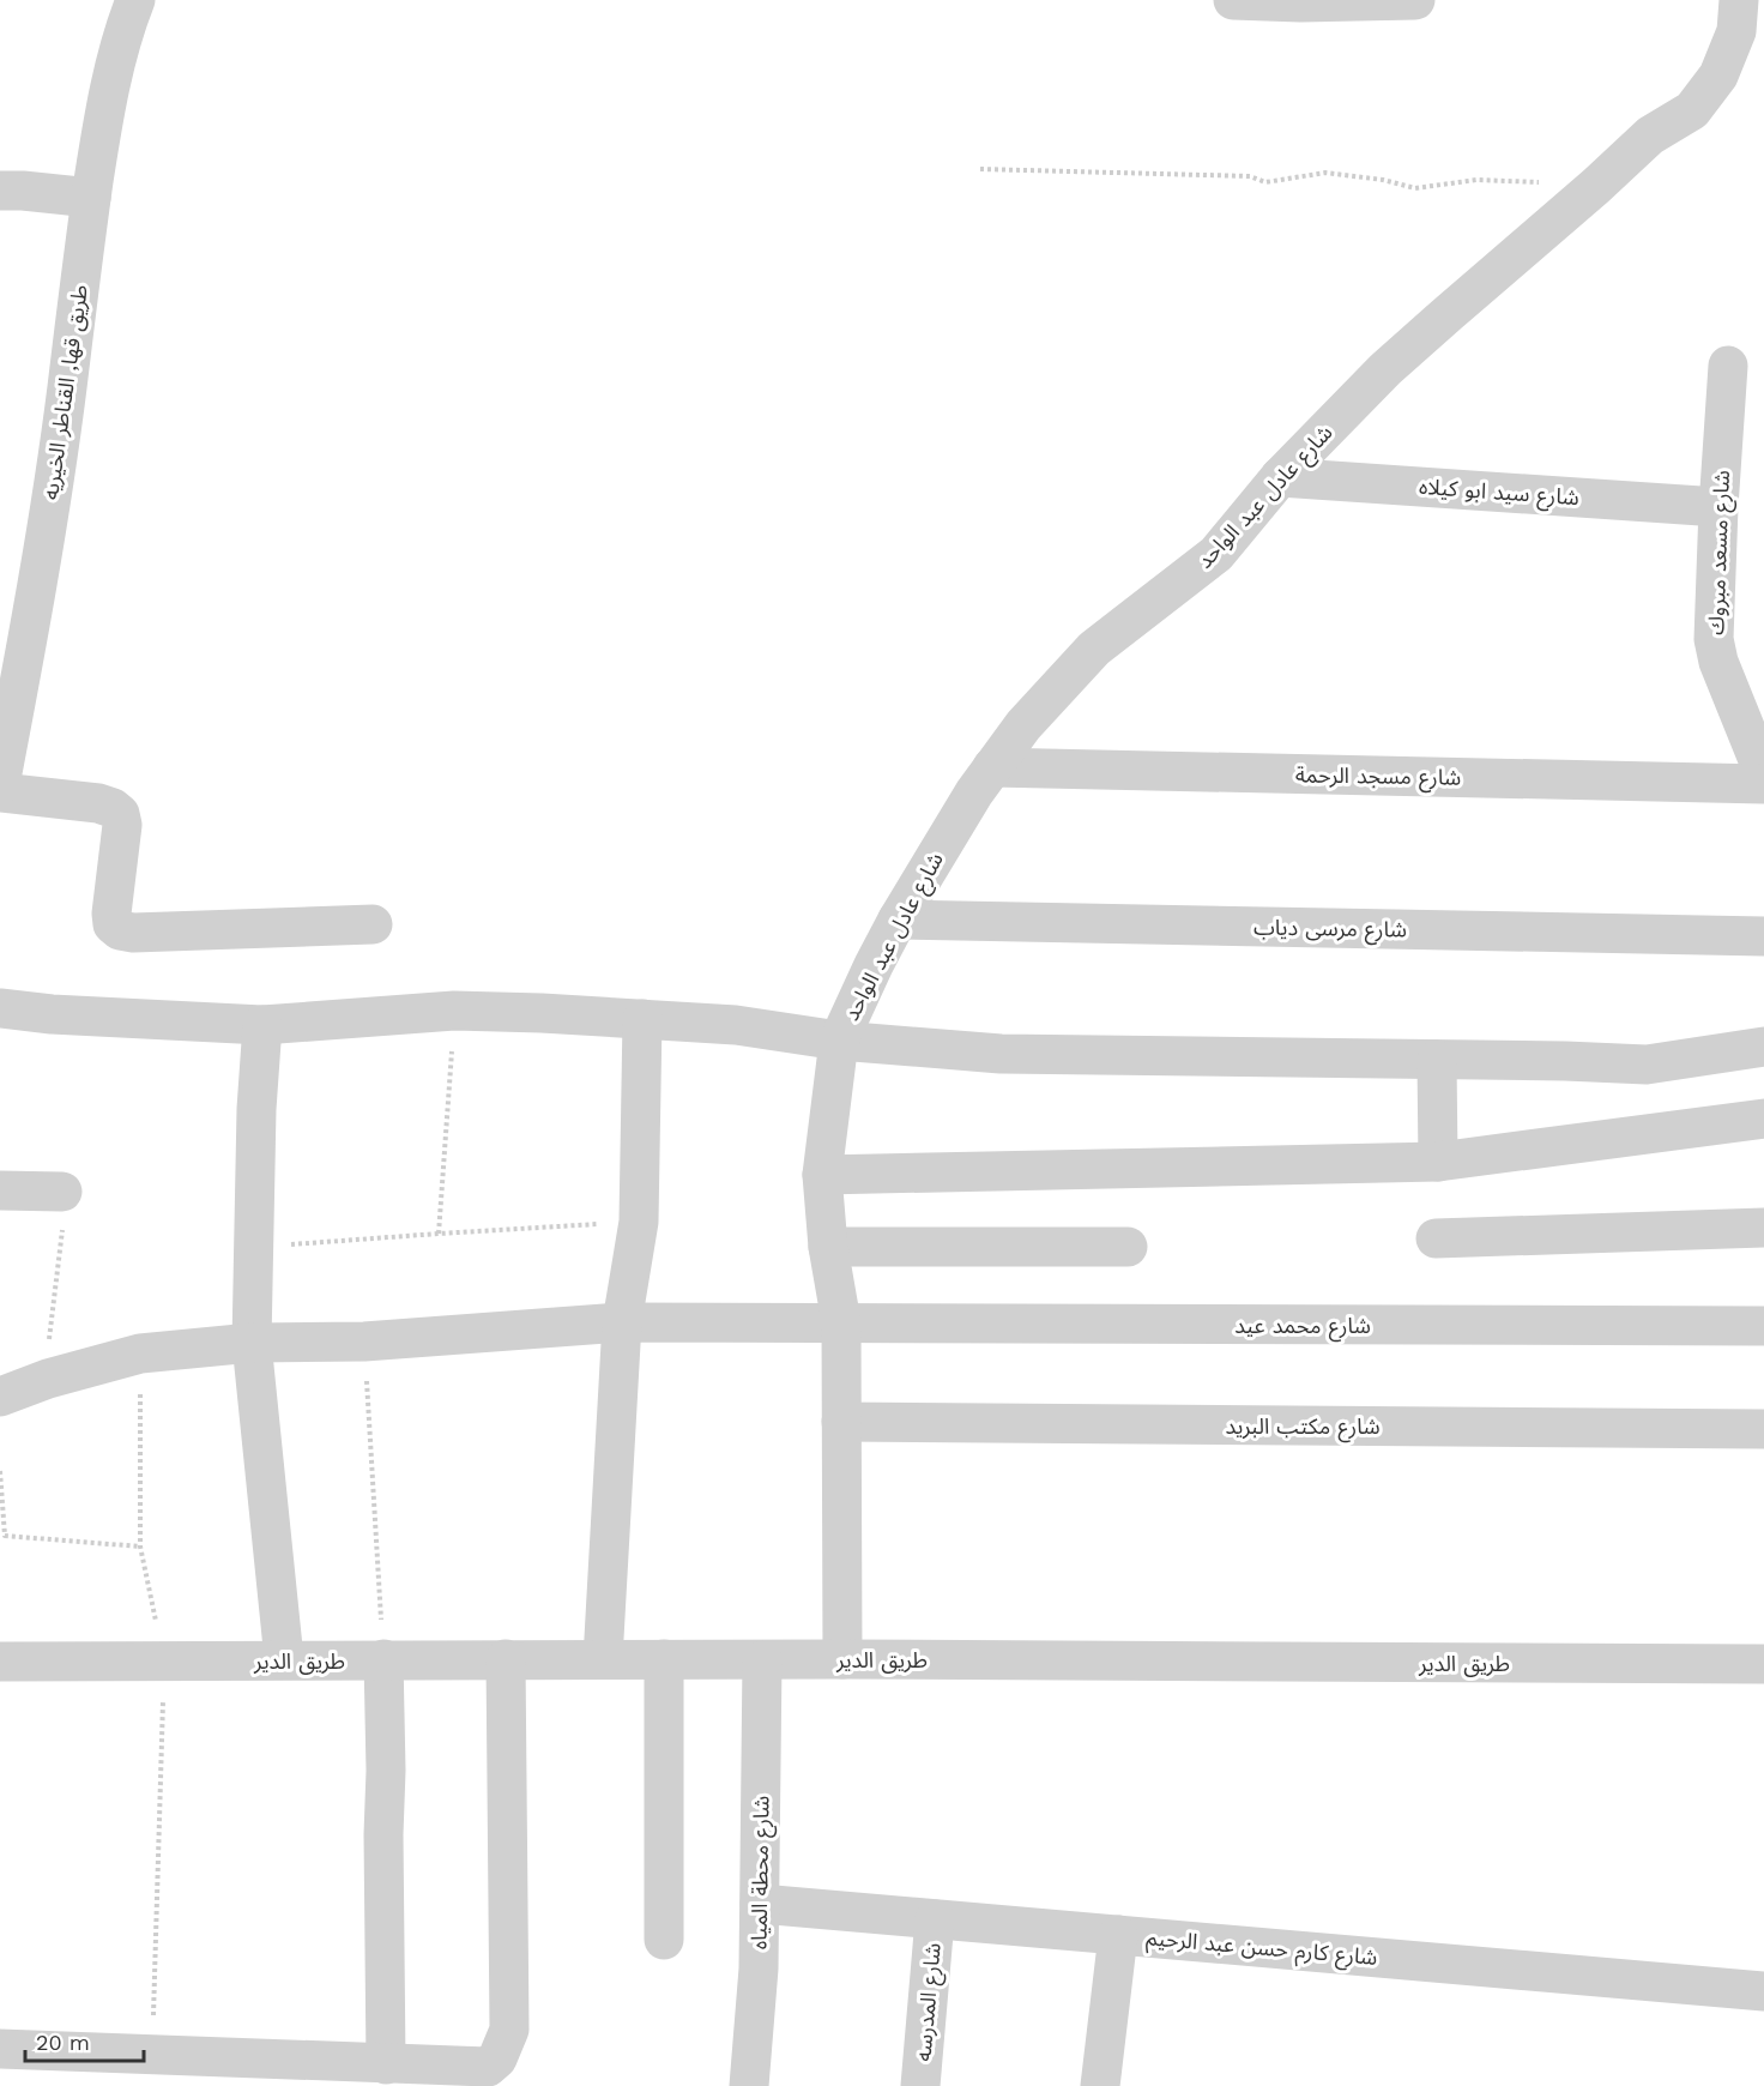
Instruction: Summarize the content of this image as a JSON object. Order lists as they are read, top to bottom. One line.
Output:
{"streets":{"street":["طريق قها, القناطر الخيريه","شارع سيد ابو كيلاه","شارع عادل عبد الواحد","شارع مسعد مبروك","شارع مسجد الرحمة","شارع مرسى دياب","شارع محمد عيد","شارع مكتب البريد","طريق الدير","شارع محطة المياه","شارع كارم حسن عبد الرحيم","شارع المدرسه"]},"crossings":[["شارع سيد ابو كيلاه","شارع عادل عبد الواحد"],["شارع سيد ابو كيلاه","شارع مسعد مبروك"],["شارع عادل عبد الواحد","شارع مسجد الرحمة"],["شارع عادل عبد الواحد","شارع مرسى دياب"],["شارع عادل عبد الواحد","شارع محمد عيد"],["شارع عادل عبد الواحد","شارع مكتب البريد"],["شارع عادل عبد الواحد","طريق الدير"],["طريق الدير","شارع محطة المياه"],["شارع محطة المياه","شارع كارم حسن عبد الرحيم"],["شارع كارم حسن عبد الرحيم","شارع المدرسه"]],"scale_bar":"20 m"}
